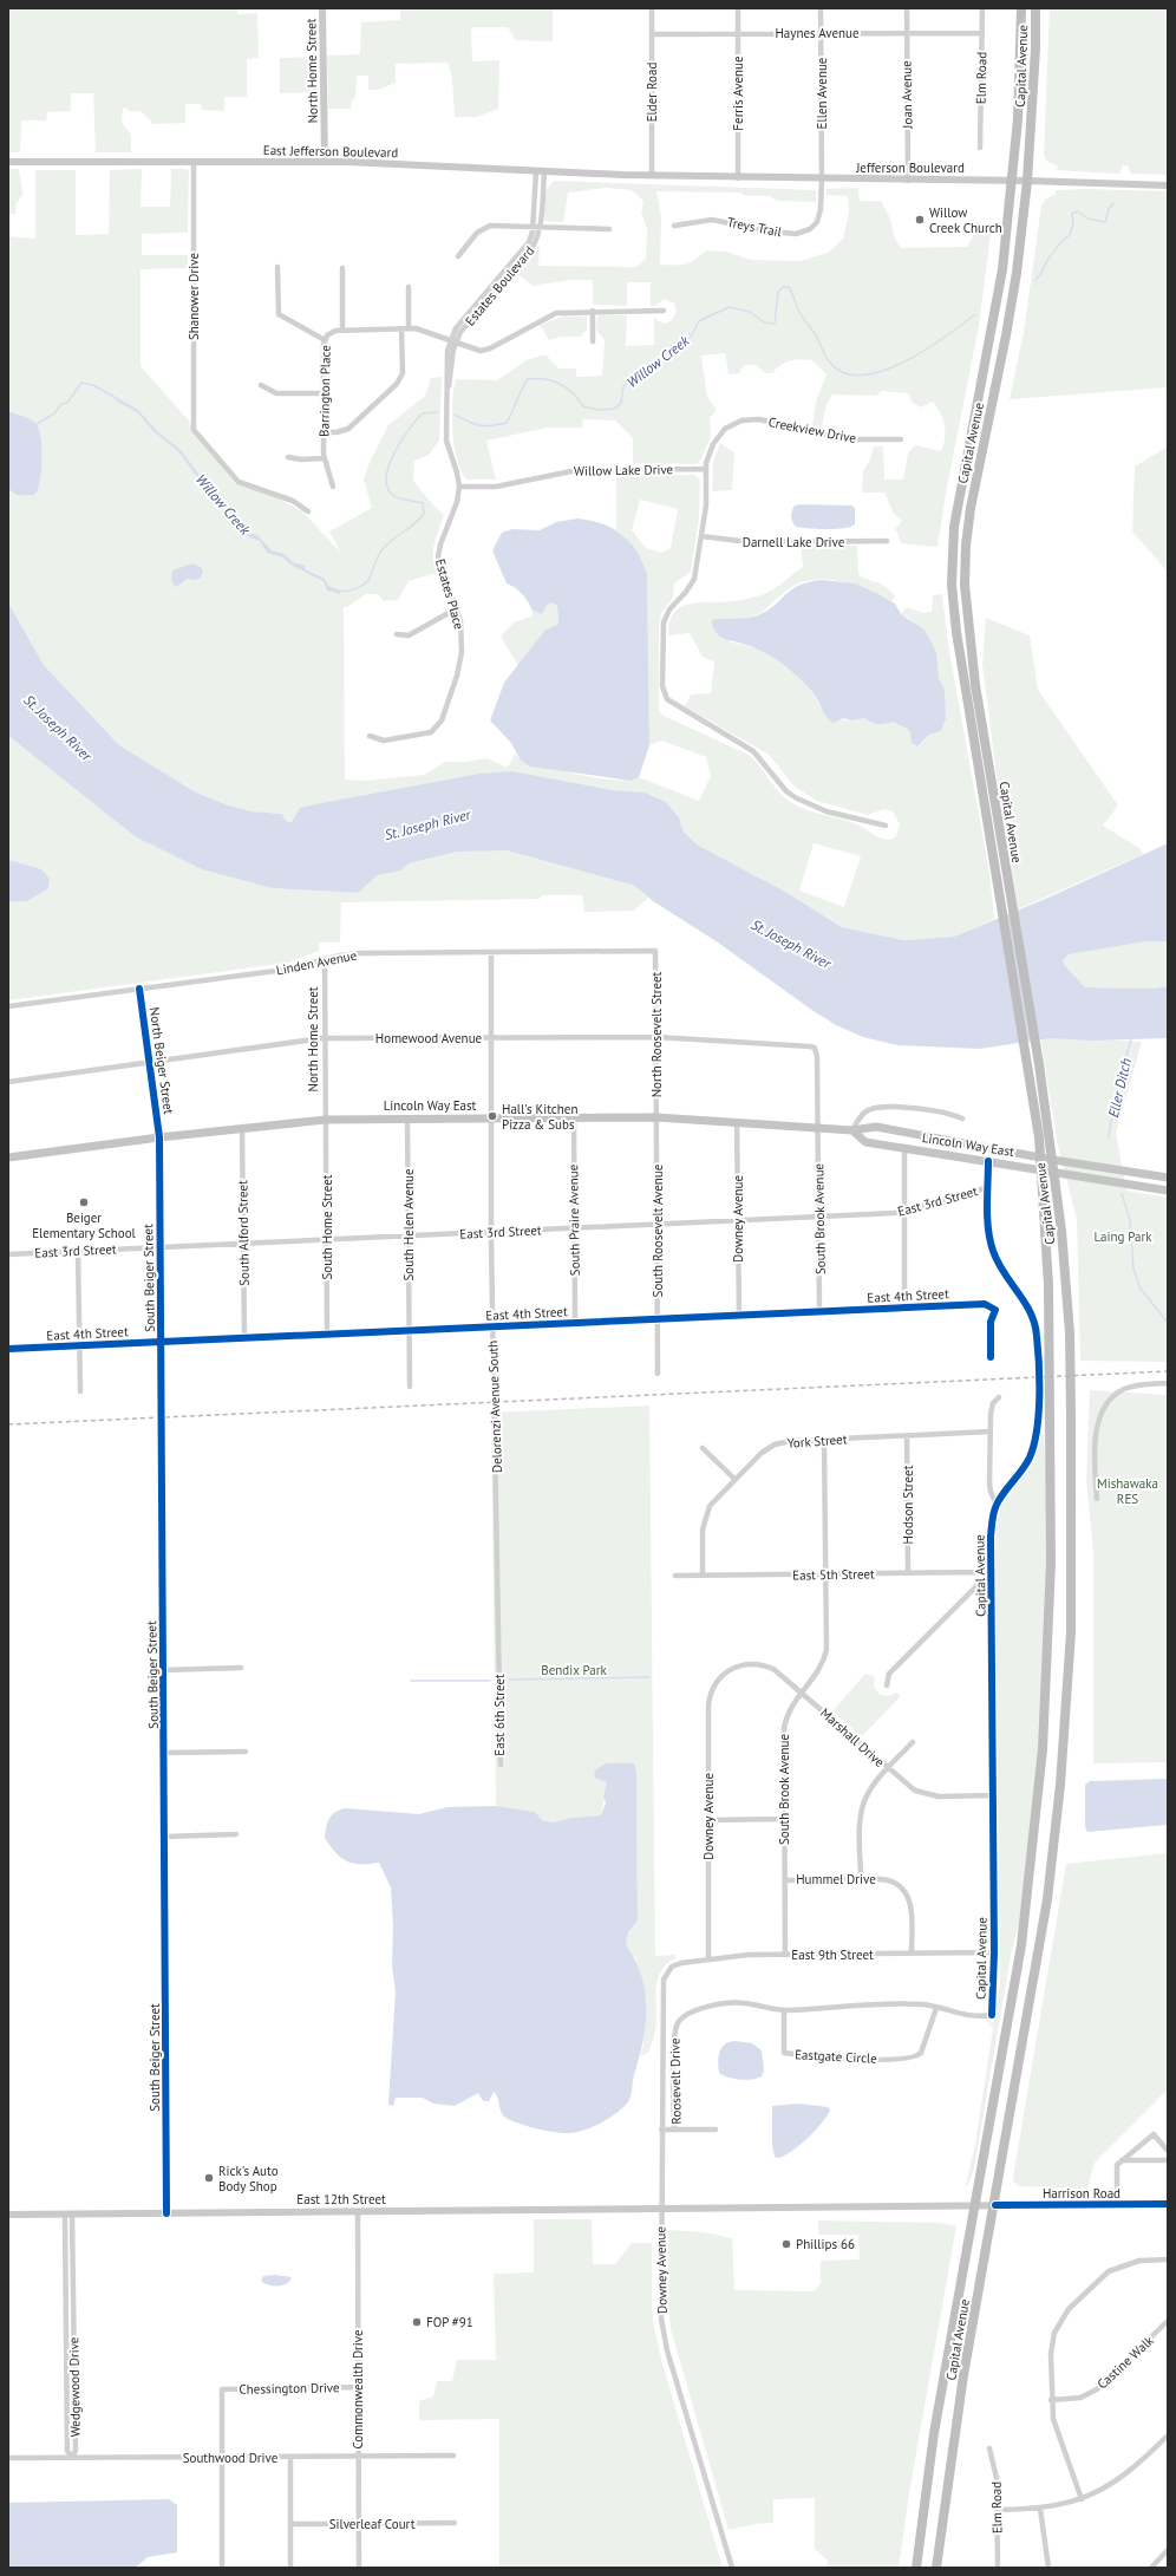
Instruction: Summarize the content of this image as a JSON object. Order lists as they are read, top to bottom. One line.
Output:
{"streets":{"highway":["Capital Avenue"],"main road":["Lincoln Way East"],"street":["Haynes Avenue","North Home Street","Elm Road","Elder Road","Ferris Avenue","Ellen Avenue","Joan Avenue","East Jefferson Boulevard","Jefferson Boulevard","Treys Trail","Estates Boulevard","Shanower Drive","Barrington Place","Creekview Drive","Willow Lake Drive","Darnell Lake Drive","Estates Place","Linden Avenue","North Roosevelt Street","Homewood Avenue","North Beiger Street","East 3rd Street","Downey Avenue","South Brook Avenue","South Praire Avenue","South Helen Avenue","South Home Street","South Roosevelt Avenue","South Alford Street","South Beiger Street","East 4th Street","Delorenzi Avenue South","York Street","Hodson Street","East 5th Street","East 6th Street","Marshall Drive","Hummel Drive","East 9th Street","Eastgate Circle","Roosevelt Drive","Harrison Road","East 12th Street","Castine Walk","Wedgewood Drive","Chessington Drive","Commonwealth Drive","Southwood Drive","Silverleaf Court"]},"crossings":[["Haynes Avenue","Elm Road"],["Haynes Avenue","Elder Road"],["Haynes Avenue","Ferris Avenue"],["Haynes Avenue","Ellen Avenue"],["Haynes Avenue","Joan Avenue"],["Capital Avenue","Jefferson Boulevard"],["Capital Avenue","Lincoln Way East"],["Capital Avenue","East 3rd Street"],["Capital Avenue","East 5th Street"],["Capital Avenue","Marshall Drive"],["Capital Avenue","East 9th Street"],["Capital Avenue","Eastgate Circle"],["Capital Avenue","Harrison Road"],["North Home Street","East Jefferson Boulevard"],["North Home Street","Linden Avenue"],["North Home Street","Homewood Avenue"],["North Home Street","Lincoln Way East"],["North Home Street","South Home Street"],["Elder Road","East Jefferson Boulevard"],["Elder Road","Jefferson Boulevard"],["Ferris Avenue","Jefferson Boulevard"],["Ellen Avenue","Jefferson Boulevard"],["Ellen Avenue","Treys Trail"],["Joan Avenue","Jefferson Boulevard"],["East Jefferson Boulevard","Jefferson Boulevard"],["East Jefferson Boulevard","Estates Boulevard"],["East Jefferson Boulevard","Shanower Drive"],["Jefferson Boulevard","Treys Trail"],["Estates Boulevard","Barrington Place"],["Estates Boulevard","Estates Place"],["Barrington Place","Estates Place"],["Creekview Drive","Willow Lake Drive"],["Willow Lake Drive","Estates Place"],["Linden Avenue","North Roosevelt Street"],["Linden Avenue","North Beiger Street"],["Linden Avenue","Delorenzi Avenue South"],["North Roosevelt Street","Homewood Avenue"],["North Roosevelt Street","Lincoln Way East"],["North Roosevelt Street","South Roosevelt Avenue"],["Homewood Avenue","North Beiger Street"],["Homewood Avenue","South Brook Avenue"],["Homewood Avenue","Delorenzi Avenue South"],["North Beiger Street","Lincoln Way East"],["North Beiger Street","South Beiger Street"],["Lincoln Way East","Downey Avenue"],["Lincoln Way East","South Brook Avenue"],["Lincoln Way East","South Praire Avenue"],["Lincoln Way East","South Helen Avenue"],["Lincoln Way East","South Home Street"],["Lincoln Way East","South Roosevelt Avenue"],["Lincoln Way East","South Alford Street"],["Lincoln Way East","South Beiger Street"],["Lincoln Way East","Delorenzi Avenue South"],["East 3rd Street","Downey Avenue"],["East 3rd Street","South Brook Avenue"],["East 3rd Street","South Praire Avenue"],["East 3rd Street","South Helen Avenue"],["East 3rd Street","South Home Street"],["East 3rd Street","South Roosevelt Avenue"],["East 3rd Street","South Alford Street"],["East 3rd Street","South Beiger Street"],["East 3rd Street","Delorenzi Avenue South"],["Downey Avenue","East 4th Street"],["Downey Avenue","Marshall Drive"],["Downey Avenue","East 9th Street"],["Downey Avenue","East 12th Street"],["South Brook Avenue","East 4th Street"],["South Brook Avenue","York Street"],["South Brook Avenue","East 5th Street"],["South Brook Avenue","Marshall Drive"],["South Brook Avenue","Hummel Drive"],["South Brook Avenue","East 9th Street"],["South Praire Avenue","East 4th Street"],["South Helen Avenue","East 4th Street"],["South Home Street","East 4th Street"],["South Roosevelt Avenue","East 4th Street"],["South Alford Street","East 4th Street"],["South Beiger Street","East 4th Street"],["South Beiger Street","East 12th Street"],["East 4th Street","Delorenzi Avenue South"],["Delorenzi Avenue South","East 6th Street"],["York Street","Hodson Street"],["York Street","East 5th Street"],["Hodson Street","East 5th Street"],["Hummel Drive","East 9th Street"],["Eastgate Circle","Roosevelt Drive"],["Harrison Road","East 12th Street"],["East 12th Street","Wedgewood Drive"],["East 12th Street","Commonwealth Drive"],["Wedgewood Drive","Southwood Drive"],["Chessington Drive","Commonwealth Drive"],["Chessington Drive","Southwood Drive"],["Commonwealth Drive","Southwood Drive"],["Commonwealth Drive","Silverleaf Court"]],"water":["Willow Creek","St. Joseph River","Eller Ditch"],"parks":["Laing Park","Mishawaka RES","Bendix Park"],"places":["Willow Creek Church","Hall's Kitchen Pizza & Subs","Beiger Elementary School","Rick's Auto Body Shop","Phillips 66","FOP #91"]}
